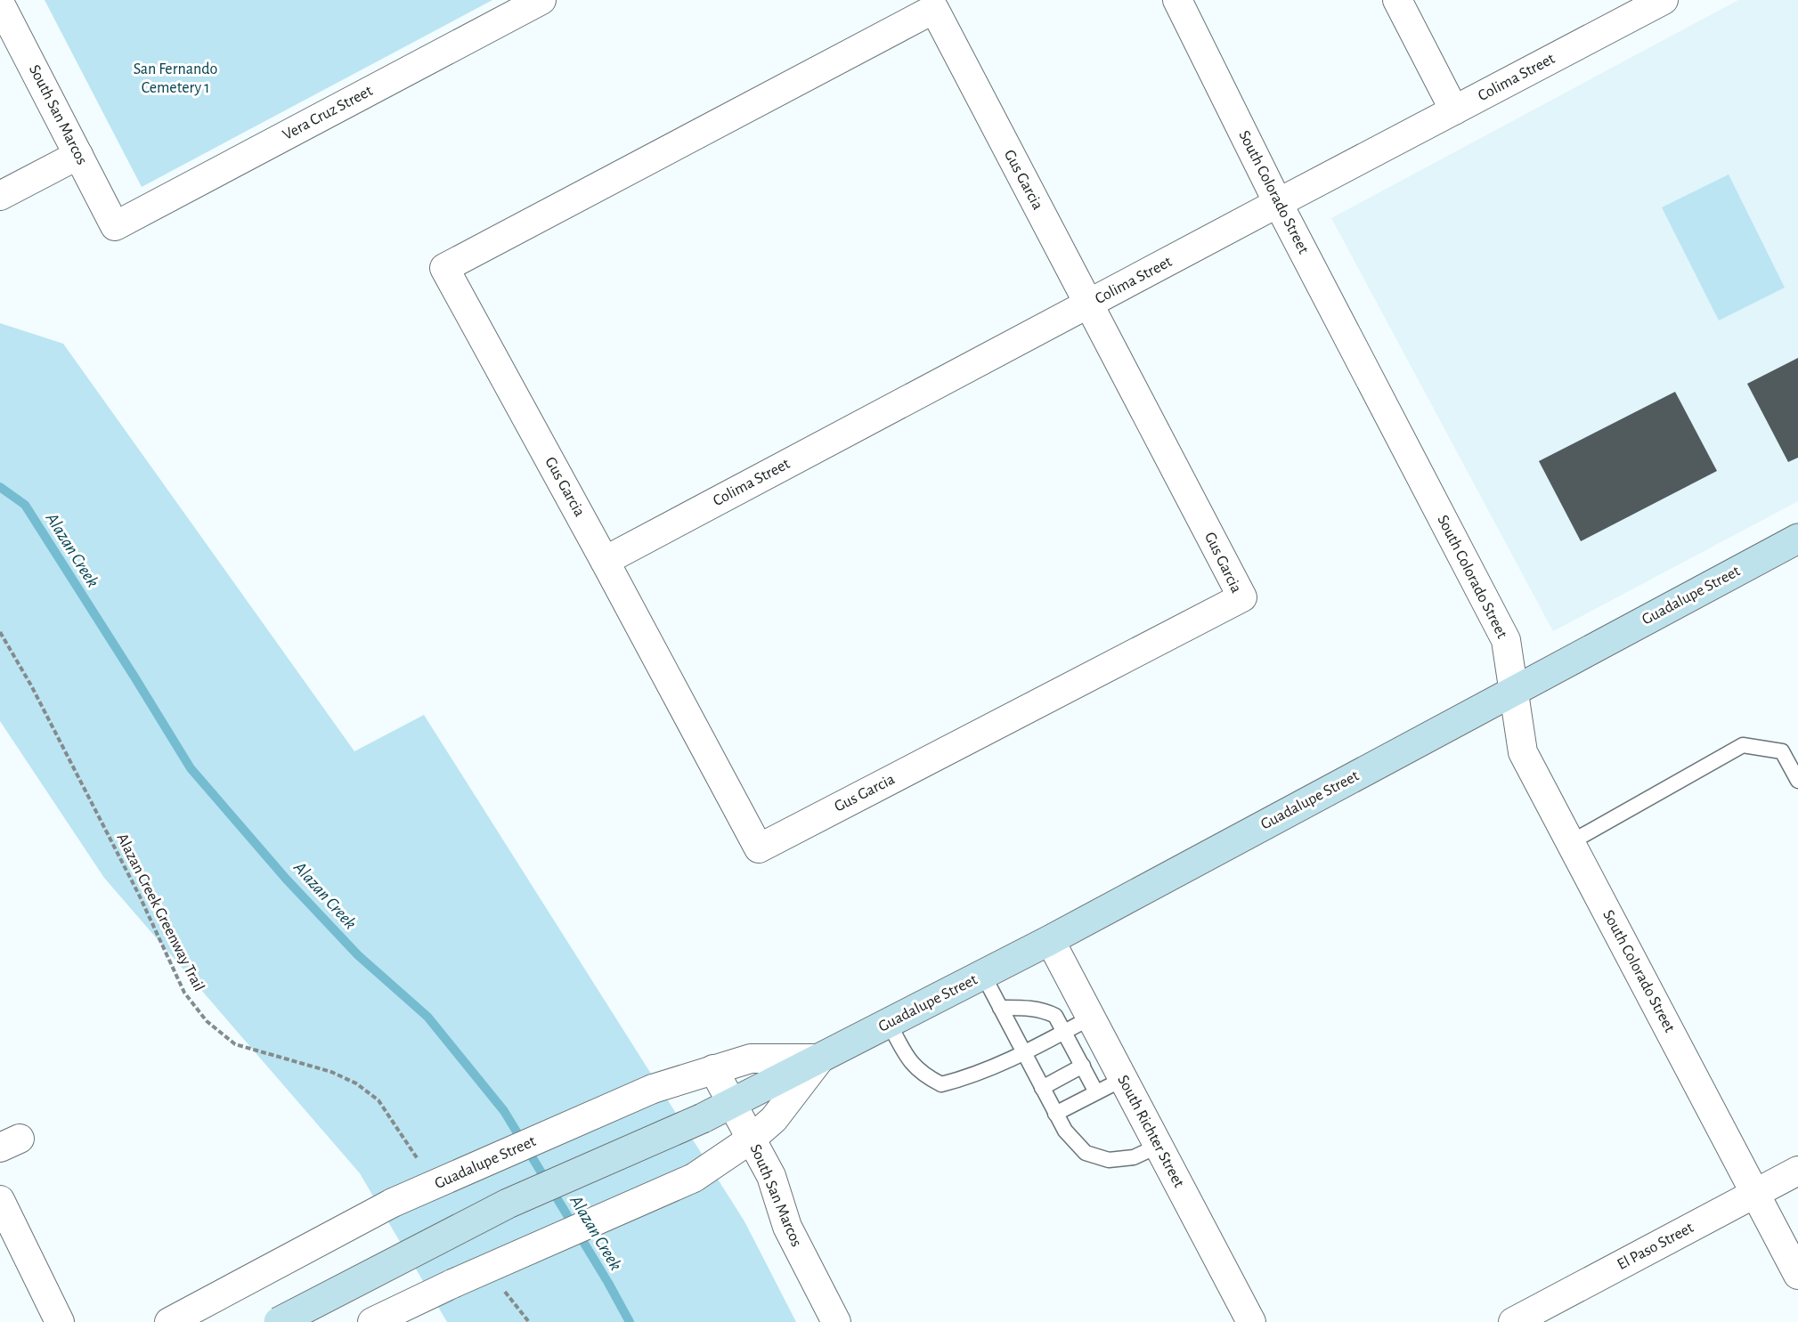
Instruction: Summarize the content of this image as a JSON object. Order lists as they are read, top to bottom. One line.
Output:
{"streets":{"main road":["Guadalupe Street"],"street":["Colima Street","Vera Cruz Street","South San Marcos","Gus Garcia","South Colorado Street","South Richter Street","El Paso Street"],"path":["Alazan Creek Greenway Trail"]},"crossings":[["Colima Street","Gus Garcia"],["Colima Street","South Colorado Street"],["Vera Cruz Street","South San Marcos"],["South San Marcos","Guadalupe Street"],["South Colorado Street","Guadalupe Street"],["South Colorado Street","El Paso Street"],["Guadalupe Street","South Richter Street"]],"water":["Alazan Creek"],"parks":["San Fernando Cemetery 1"]}
